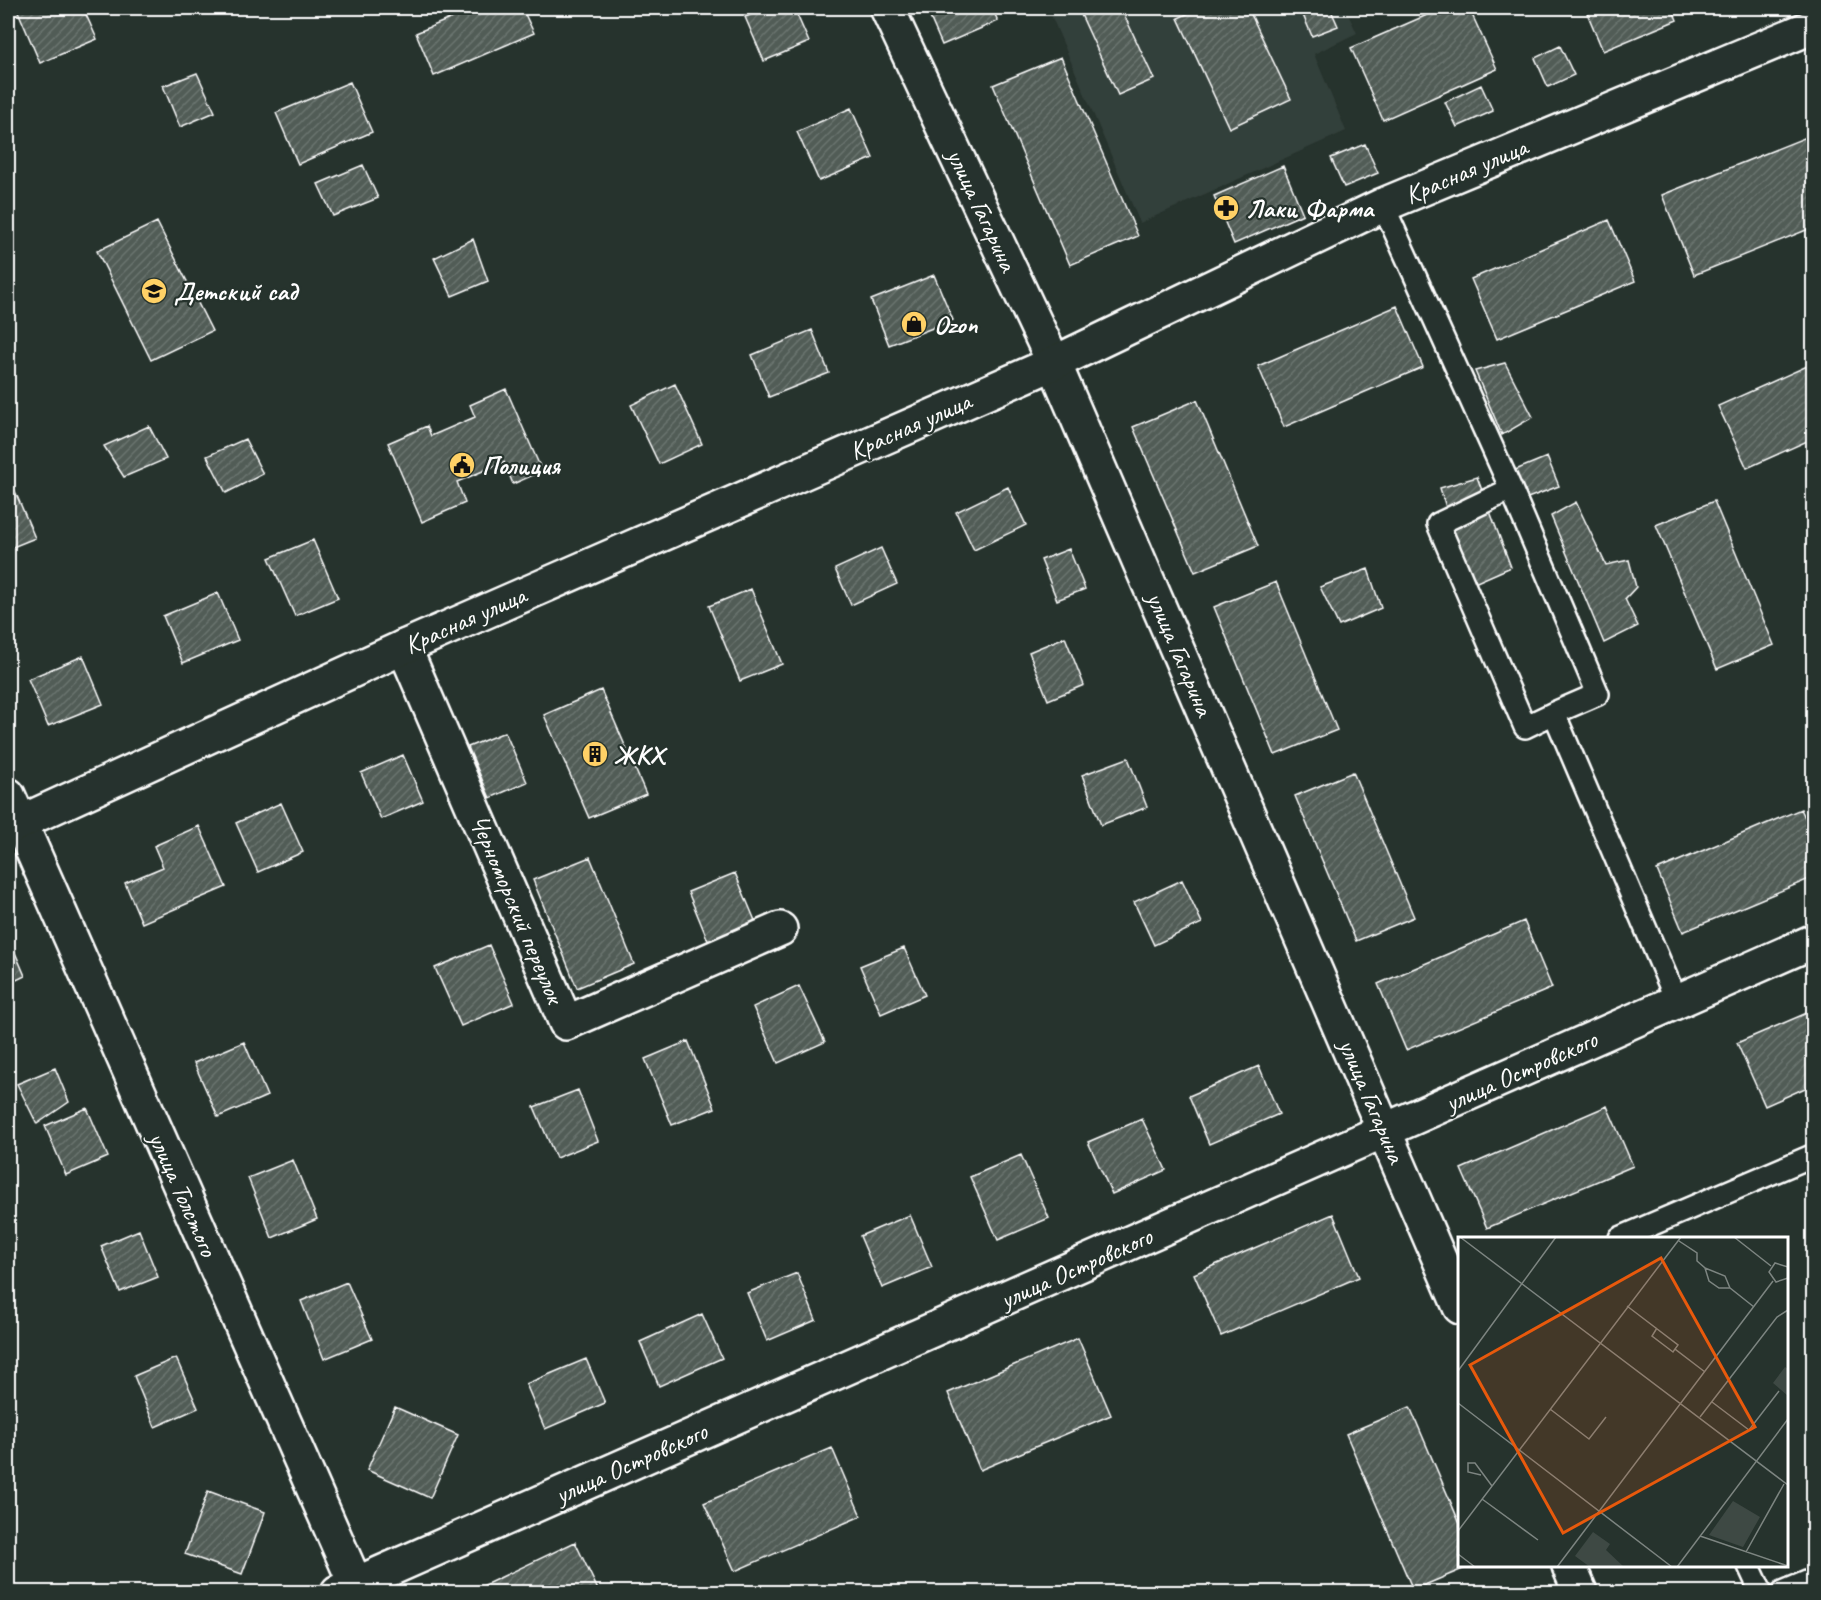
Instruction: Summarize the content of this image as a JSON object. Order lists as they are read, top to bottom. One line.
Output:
{"streets":{"street":["Красная улица","улица Гагарина","Черноморский переулок","улица Островского","улица Толстого"]},"crossings":[["Красная улица","улица Гагарина"],["Красная улица","Черноморский переулок"],["Красная улица","улица Толстого"],["улица Гагарина","улица Островского"],["улица Островского","улица Толстого"]],"places":{"pharmacy":["Лаки Фарма"],"school or university":["Детский сад"],"shop":["Ozon"],"public building":["Полиция"],"building":["ЖКХ"]}}
